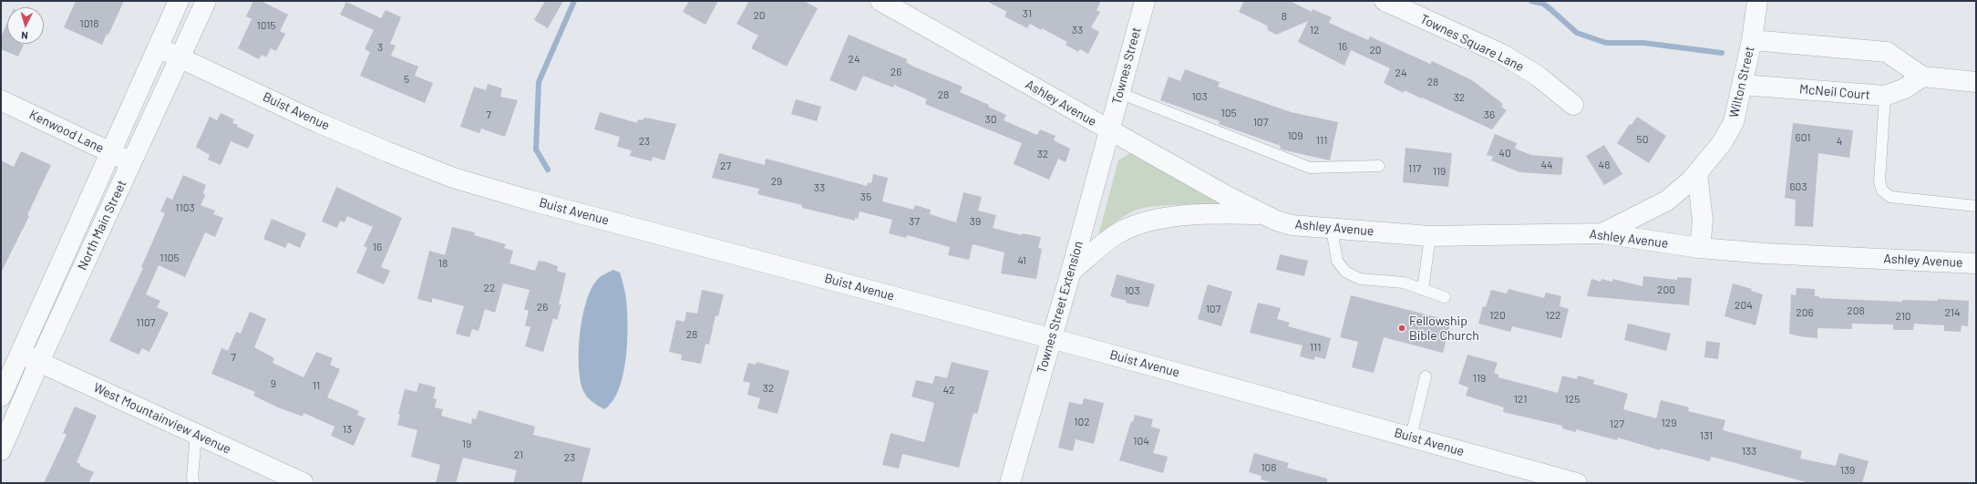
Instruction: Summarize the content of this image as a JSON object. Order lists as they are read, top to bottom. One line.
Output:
{"streets":{"street":["Townes Square Lane","Townes Street","Wilton Street","McNeil Court","Ashley Avenue","Buist Avenue","Kenwood Lane","North Main Street","Townes Street Extension","West Mountainview Avenue"]},"crossings":[["Townes Street","Ashley Avenue"],["Townes Street","Townes Street Extension"],["Wilton Street","McNeil Court"],["Wilton Street","Ashley Avenue"],["Ashley Avenue","Townes Street Extension"],["Buist Avenue","North Main Street"],["Buist Avenue","Townes Street Extension"],["Kenwood Lane","North Main Street"],["North Main Street","West Mountainview Avenue"]],"places":["Fellowship Bible Church"],"house_numbers":["31","20","8","1018","1015","33","12","16","3","20","24","26","24","5","28","28","103","32","105","7","36","30","107","109","601","50","111","23","4","40","32","44","48","27","117","119","29","603","33","35","1103","37","39","16","1105","41","18","22","200","103","204","26","107","208","206","214","120","122","210","1107","28","111","7","119","9","11","32","42","121","125","102","129","127","13","131","104","19","133","21","23","108","139"],"north":"bottom"}
